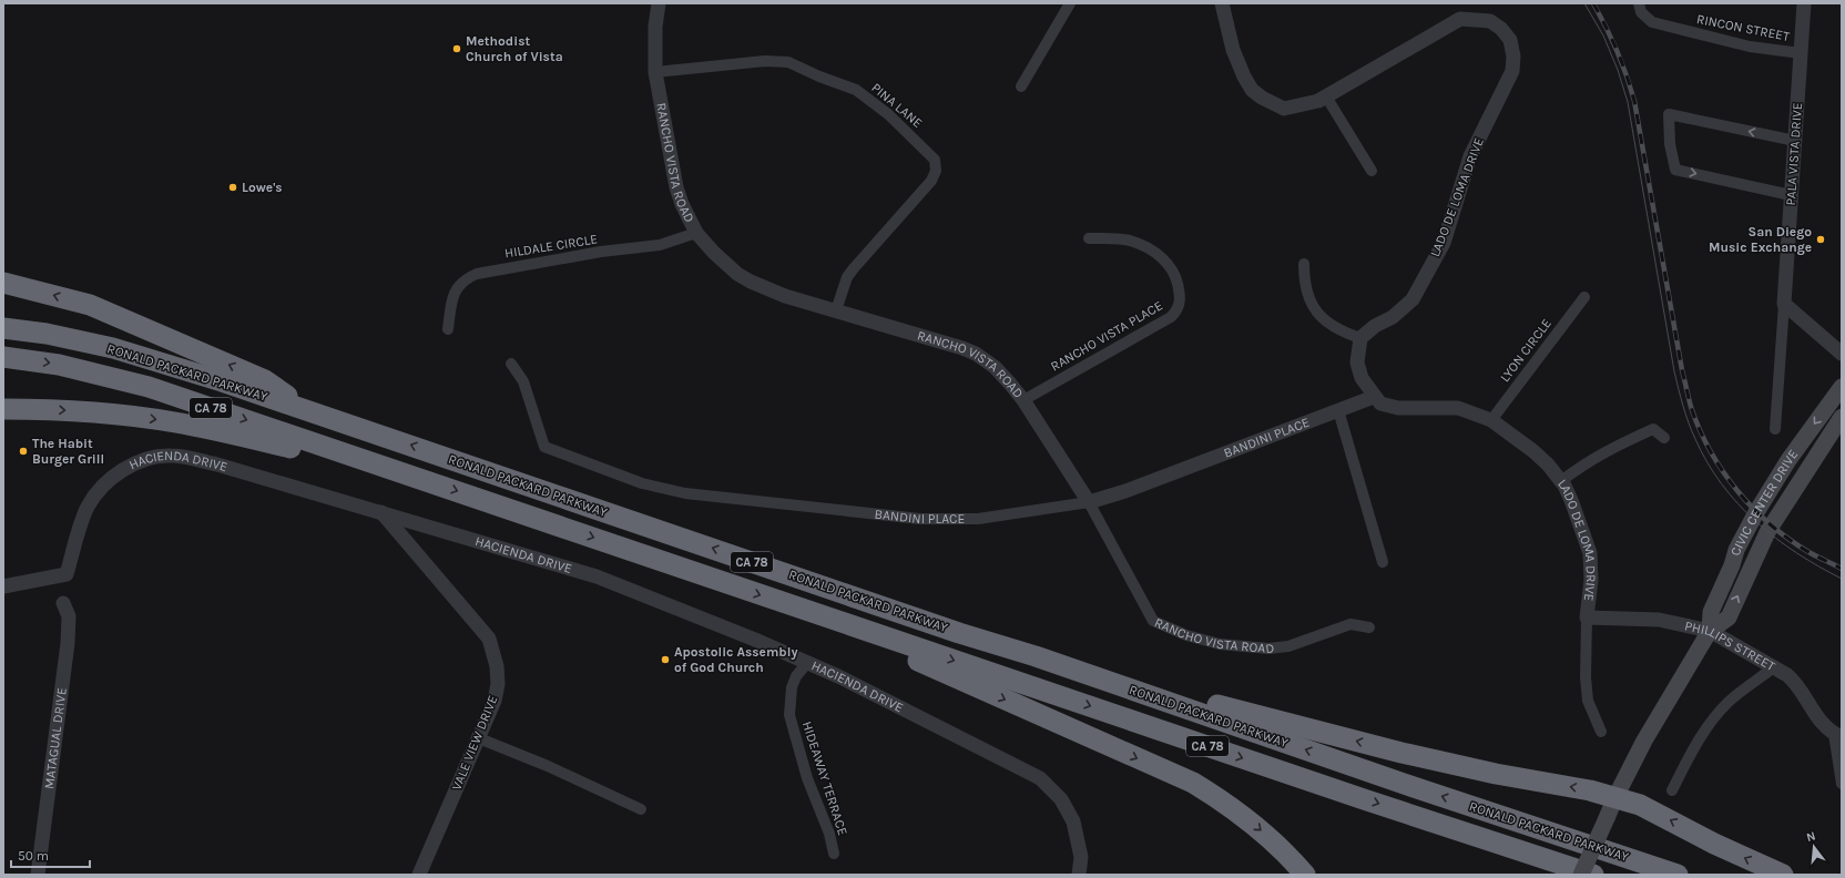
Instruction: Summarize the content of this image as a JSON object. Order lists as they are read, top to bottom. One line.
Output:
{"streets":{"highway":["RONALD PACKARD PARKWAY","CA 78"],"main road":["CIVIC CENTER DRIVE"],"street":["RINCON STREET","PINA LANE","PALA VISTA DRIVE","RANCHO VISTA ROAD","LADO DE LOMA DRIVE","HILDALE CIRCLE","RANCHO VISTA PLACE","LYON CIRCLE","BANDINI PLACE","HACIENDA DRIVE","PHILLIPS STREET","MATAGUAL DRIVE","VALE VIEW DRIVE","HIDEAWAY TERRACE"]},"crossings":[["RINCON STREET","PALA VISTA DRIVE"],["PINA LANE","RANCHO VISTA ROAD"],["RANCHO VISTA ROAD","HILDALE CIRCLE"],["RANCHO VISTA ROAD","RANCHO VISTA PLACE"],["RANCHO VISTA ROAD","BANDINI PLACE"],["LADO DE LOMA DRIVE","LYON CIRCLE"],["LADO DE LOMA DRIVE","BANDINI PLACE"],["LADO DE LOMA DRIVE","PHILLIPS STREET"],["HACIENDA DRIVE","VALE VIEW DRIVE"],["HACIENDA DRIVE","HIDEAWAY TERRACE"],["CIVIC CENTER DRIVE","PHILLIPS STREET"]],"places":["Methodist Church of Vista","Lowe's","San Diego Music Exchange","The Habit Burger Grill","Apostolic Assembly of God Church"],"scale_bar":"50 m","north":"top"}
